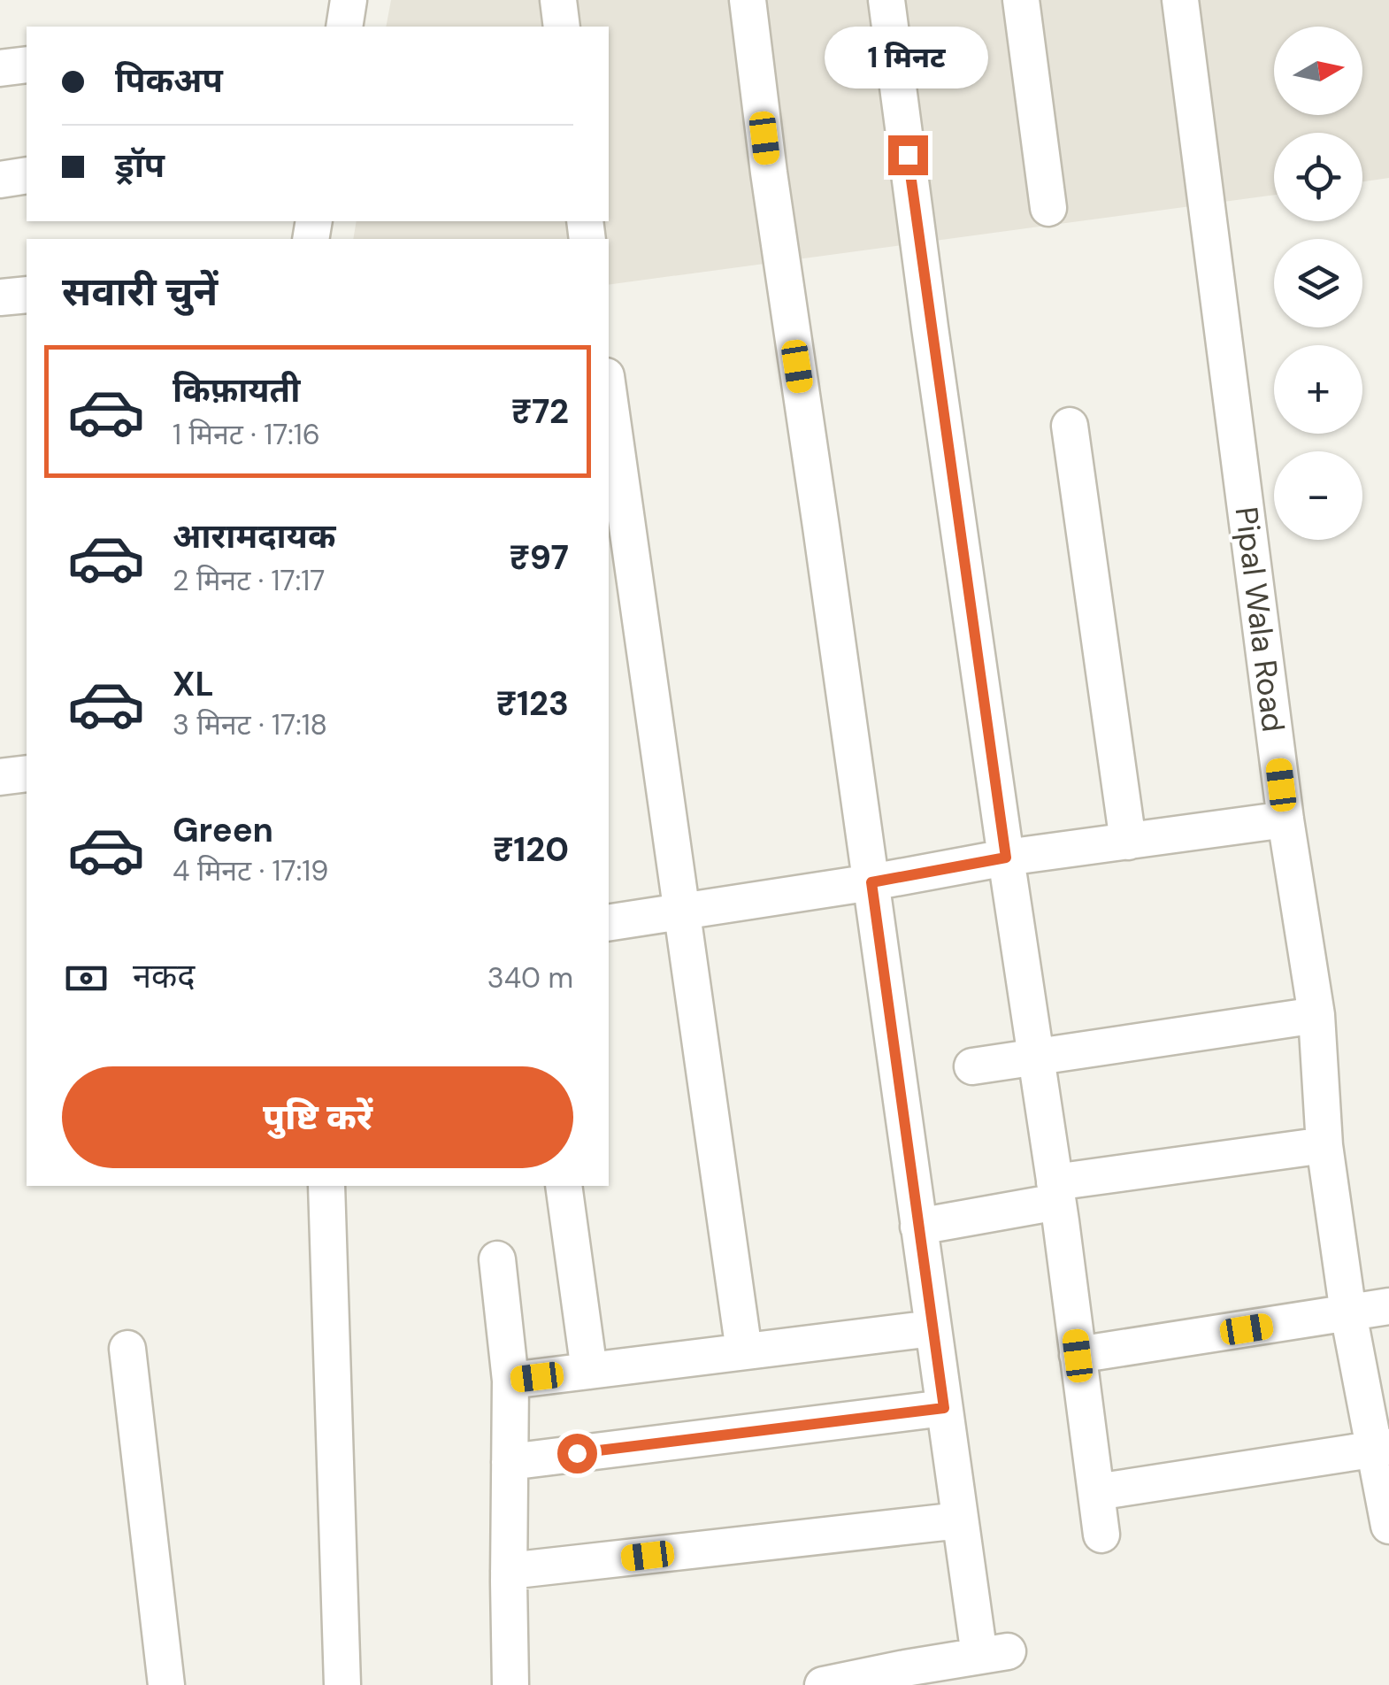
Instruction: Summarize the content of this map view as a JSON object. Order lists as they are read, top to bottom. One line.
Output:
{"streets":{"street":["Pipal Wala Road"]},"north":"right","page":{"map_buttons":["+","−"],"bubble":"1 मिनट","banner":["पिकअप","ड्रॉप"],"heading":"सवारी चुनें","list":[{"name":"किफ़ायती","note":"1 मिनट · 17:16","value":"₹72"},{"name":"आरामदायक","note":"2 मिनट · 17:17","value":"₹97"},{"name":"XL","note":"3 मिनट · 17:18","value":"₹123"},{"name":"Green","note":"4 मिनट · 17:19","value":"₹120"}],"pay":["नकद","340 m"],"buttons":"पुष्टि करें"}}
